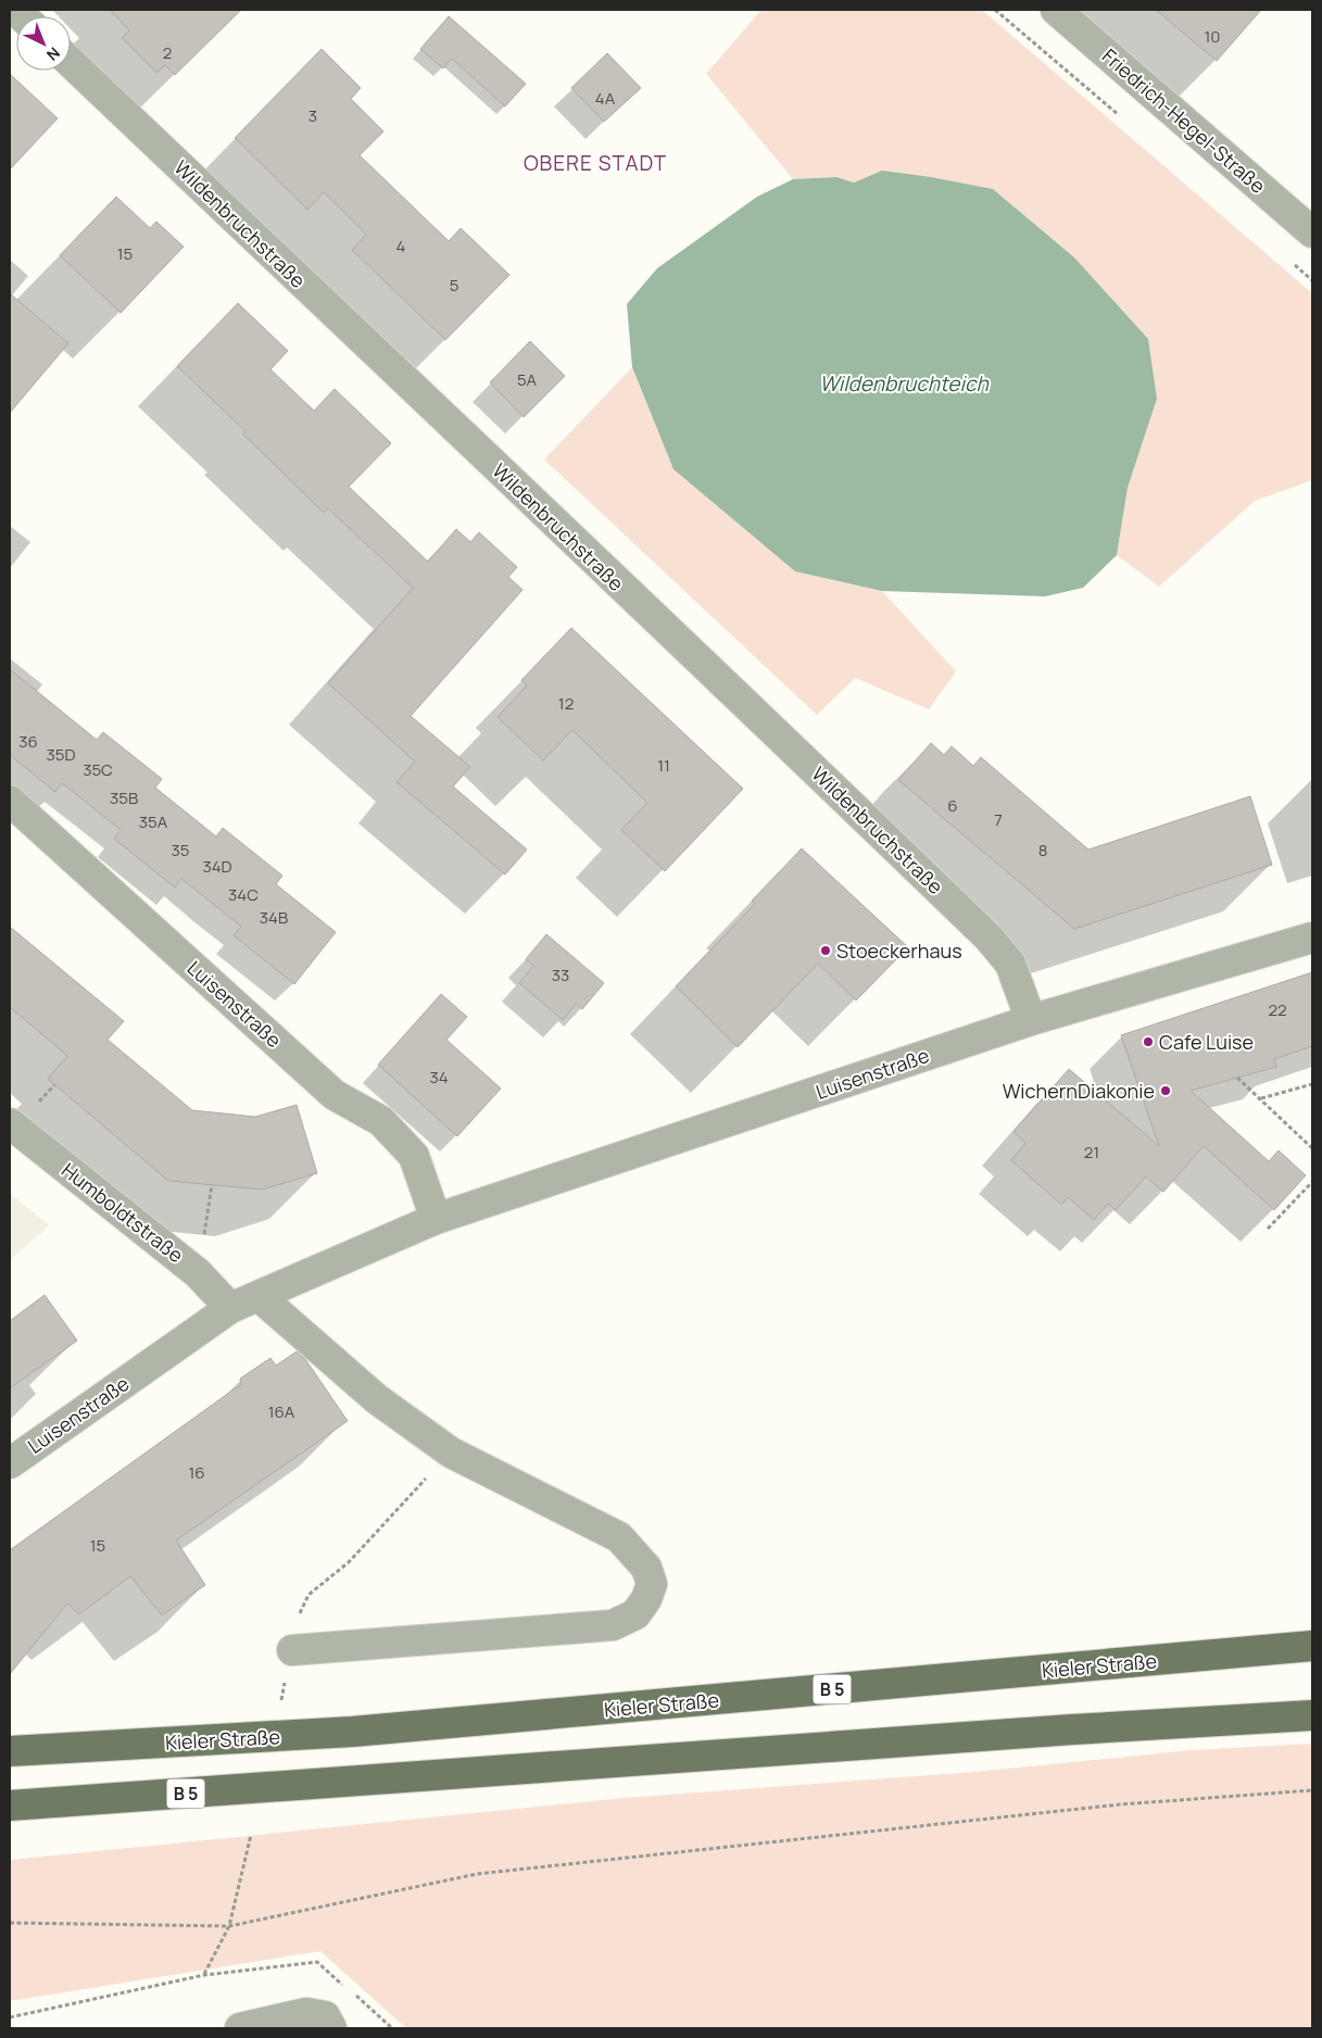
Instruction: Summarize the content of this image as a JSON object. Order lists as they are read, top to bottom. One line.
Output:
{"streets":{"main road":["Kieler Straße","B 5"],"street":["Friedrich-Hegel-Straße","Wildenbruchstraße","Luisenstraße","Humboldtstraße"]},"crossings":[["Wildenbruchstraße","Luisenstraße"],["Luisenstraße","Humboldtstraße"]],"districts":["OBERE STADT"],"water":["Wildenbruchteich"],"places":["Stoeckerhaus","Cafe Luise","WichernDiakonie"],"house_numbers":["10","2","4A","3","4","15","5","5A","12","36","35D","11","35C","35B","6","7","35A","35","8","34D","34C","34B","33","22","34","21","16A","16","15"],"north":"bottom right"}
